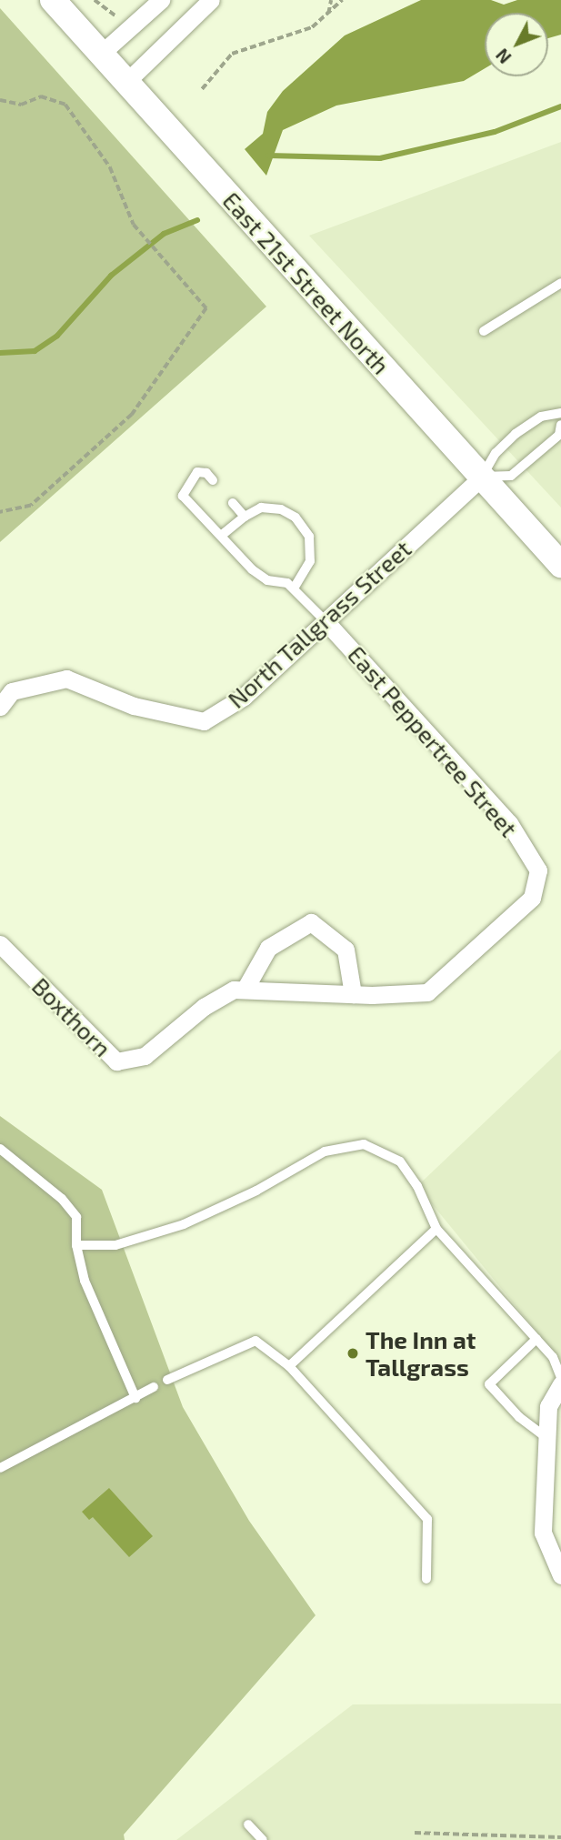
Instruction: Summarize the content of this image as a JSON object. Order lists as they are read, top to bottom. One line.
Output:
{"streets":{"main road":["East 21st Street North"],"street":["North Tallgrass Street","East Peppertree Street","Boxthorn"]},"crossings":[["East 21st Street North","North Tallgrass Street"],["North Tallgrass Street","East Peppertree Street"]],"places":["The Inn at Tallgrass"],"north":"bottom left"}
